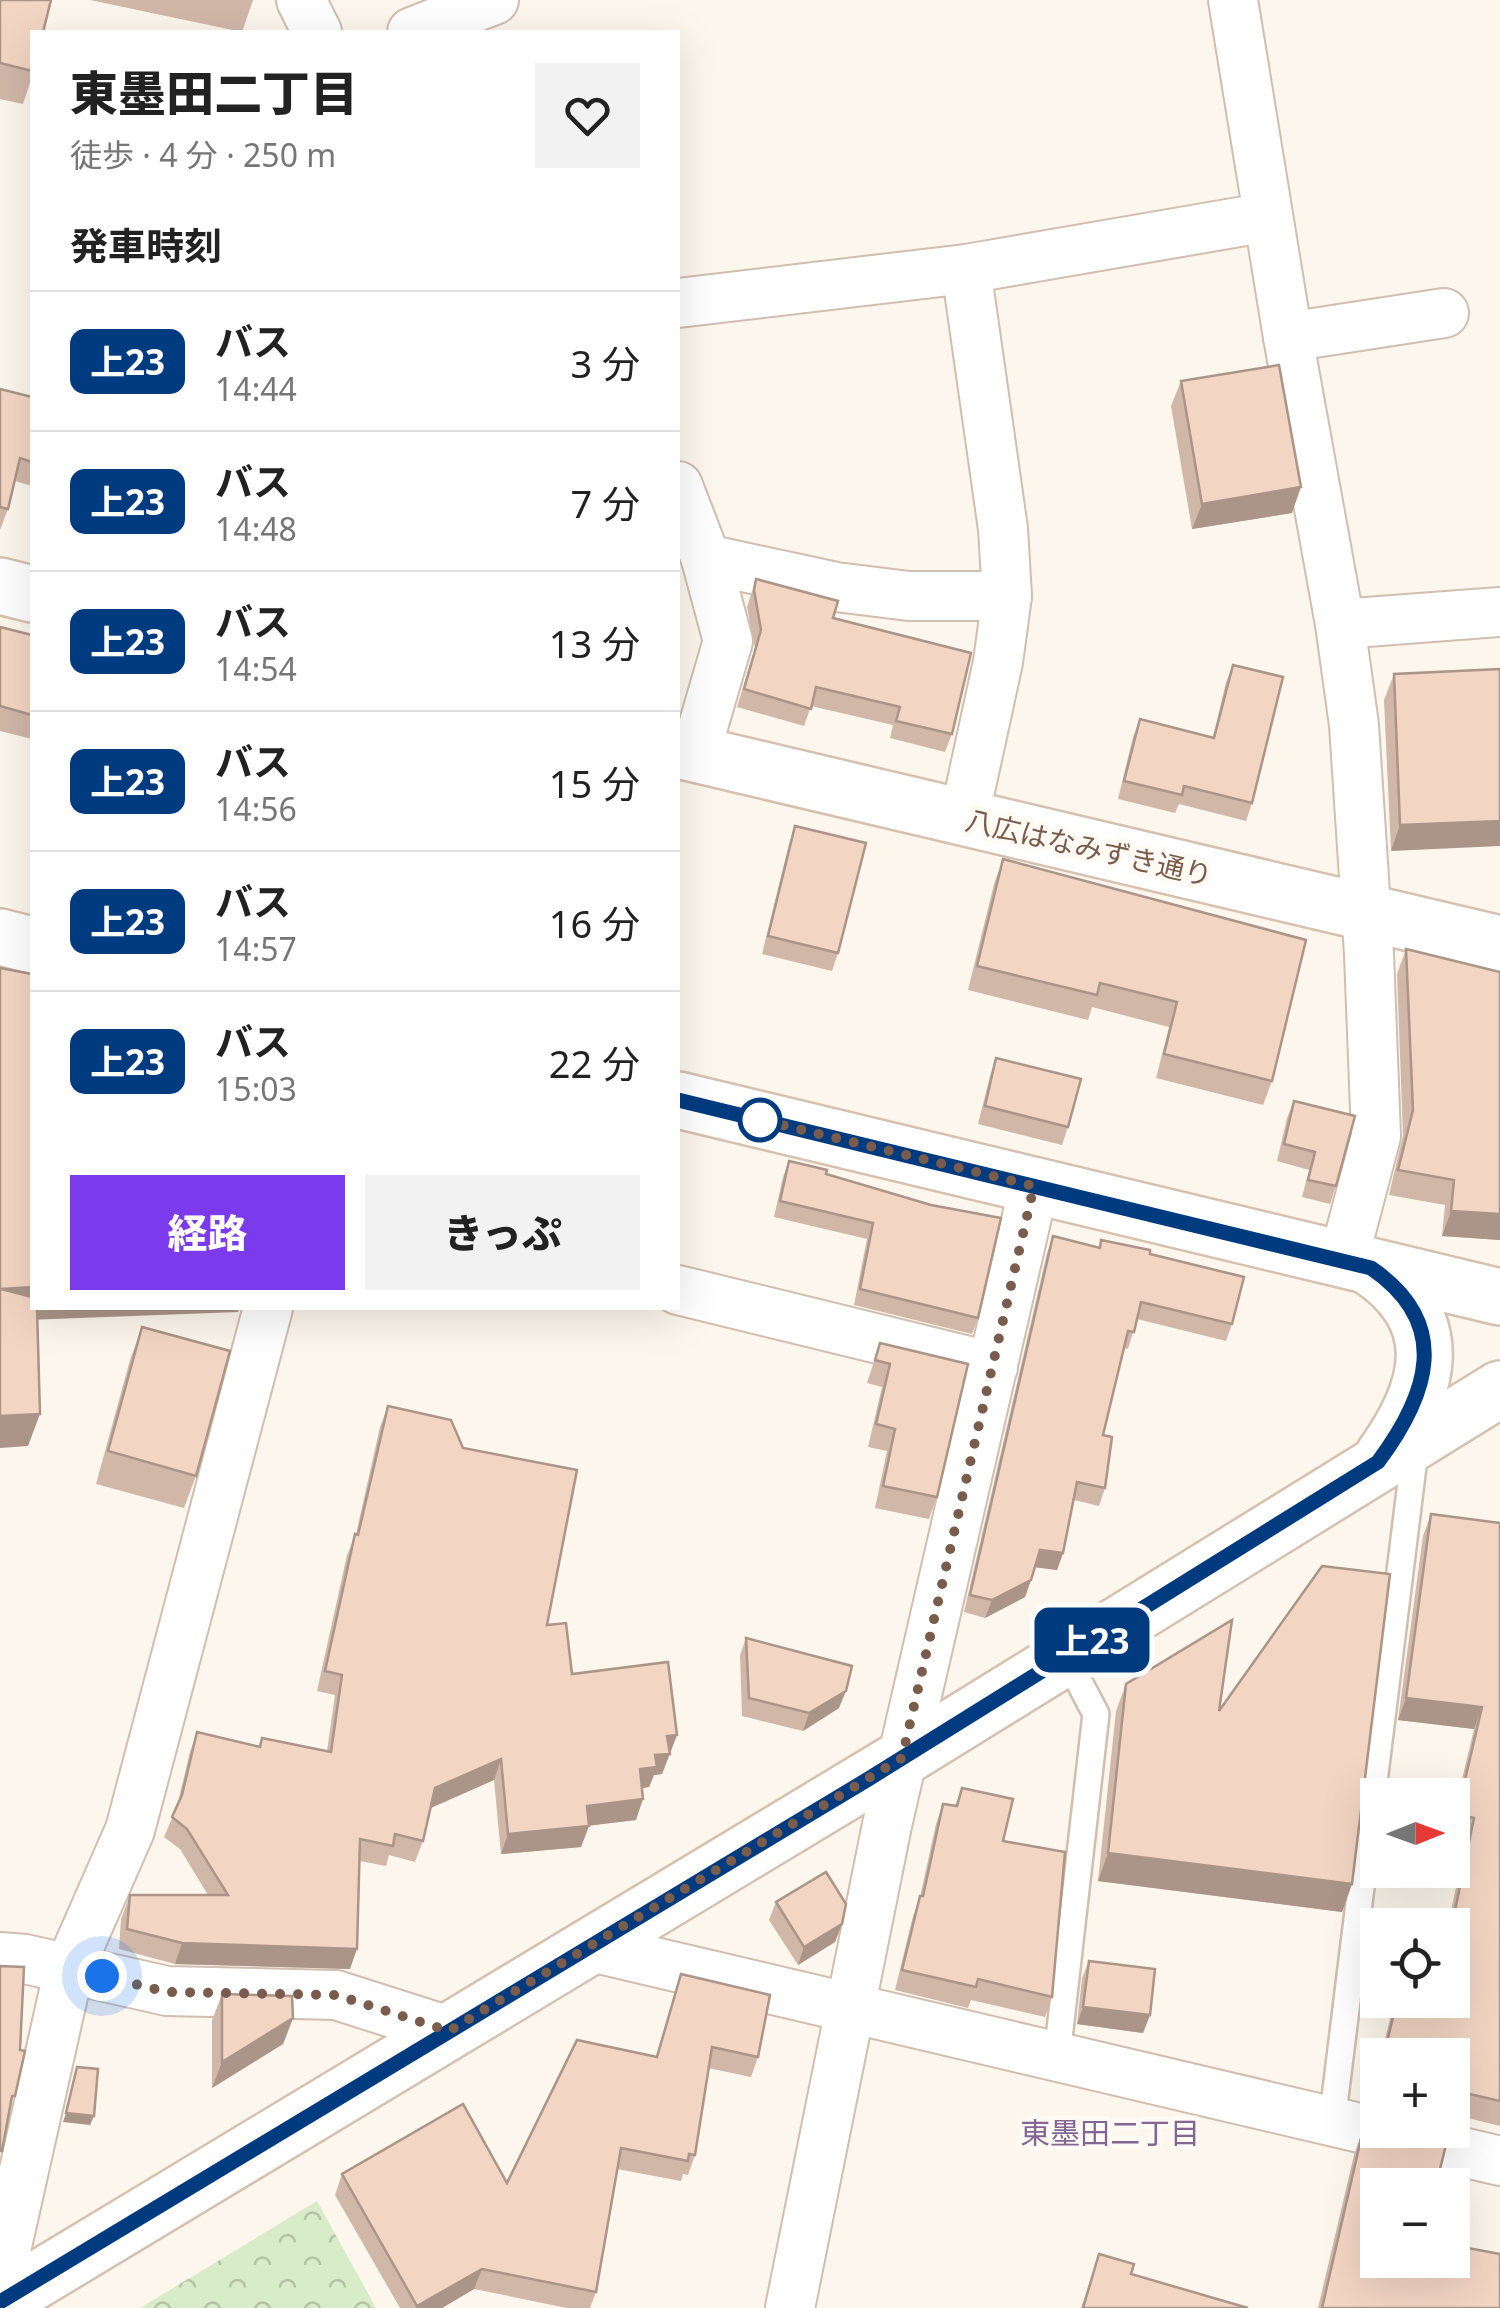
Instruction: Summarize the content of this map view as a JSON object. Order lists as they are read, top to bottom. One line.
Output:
{"streets":{"street":["八広はなみずき通り"]},"districts":["東墨田二丁目"],"lines":["bus line 上23"],"north":"right","page":{"on_map":"上23","heading":[["東墨田二丁目","徒歩 · 4 分 · 250 m"],"発車時刻"],"list":[{"mark":"上23","name":"バス","note":"14:44","value":"3 分"},{"mark":"上23","name":"バス","note":"14:48","value":"7 分"},{"mark":"上23","name":"バス","note":"14:54","value":"13 分"},{"mark":"上23","name":"バス","note":"14:56","value":"15 分"},{"mark":"上23","name":"バス","note":"14:57","value":"16 分"},{"mark":"上23","name":"バス","note":"15:03","value":"22 分"}],"buttons":["経路","きっぷ"],"map_buttons":["+","−"]}}
